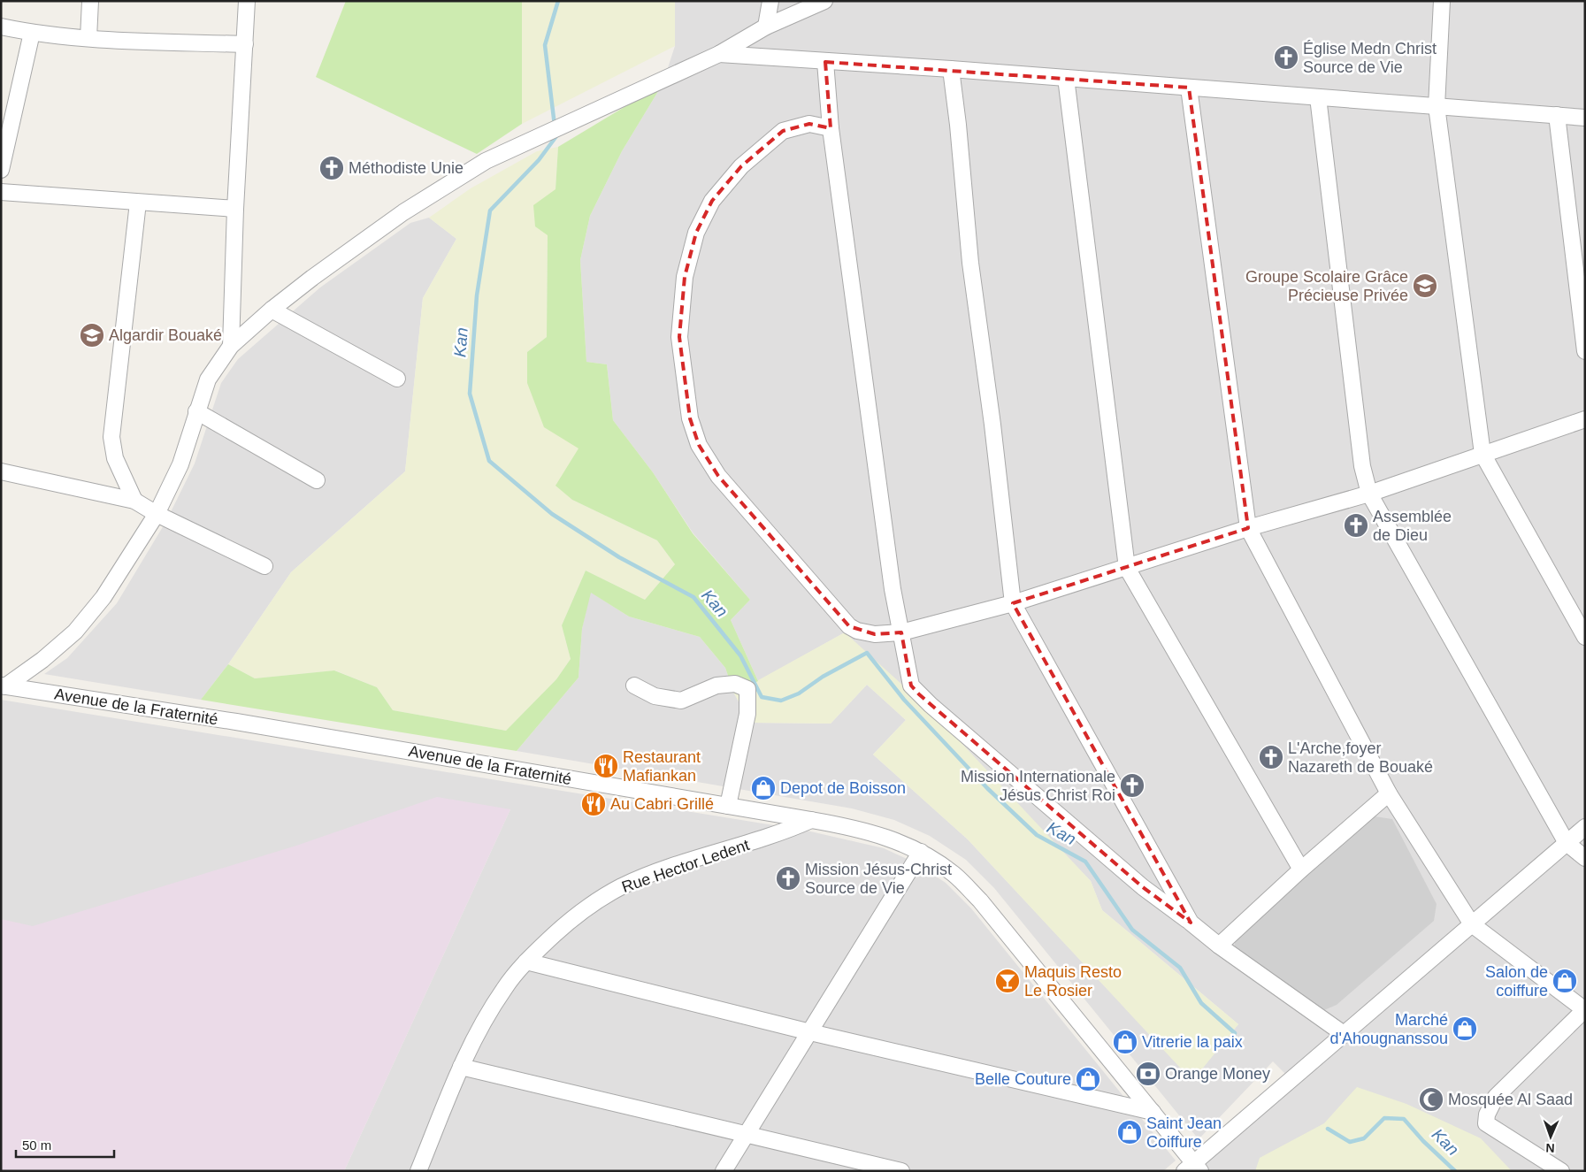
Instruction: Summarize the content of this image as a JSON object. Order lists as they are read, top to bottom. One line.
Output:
{"streets":{"street":["Avenue de la Fraternité","Rue Hector Ledent"]},"crossings":[["Avenue de la Fraternité","Rue Hector Ledent"]],"water":["Kan"],"places":{"church":["Église Medn Christ Source de Vie","Méthodiste Unie","Assemblée de Dieu","L'Arche,foyer Nazareth de Bouaké","Mission Internationale Jésus Christ Roi","Mission Jésus-Christ Source de Vie"],"school or university":["Groupe Scolaire Grâce Précieuse Privée","Algardir Bouaké"],"restaurant":["Restaurant Mafiankan","Au Cabri Grillé"],"shop":["Depot de Boisson","Salon de coiffure","Marché d'Ahougnanssou","Vitrerie la paix","Belle Couture","Saint Jean Coiffure"],"bar":["Maquis Resto Le Rosier"],"bank":["Orange Money"],"mosque":["Mosquée Al Saad"]},"scale_bar":"50 m","north":"bottom"}
